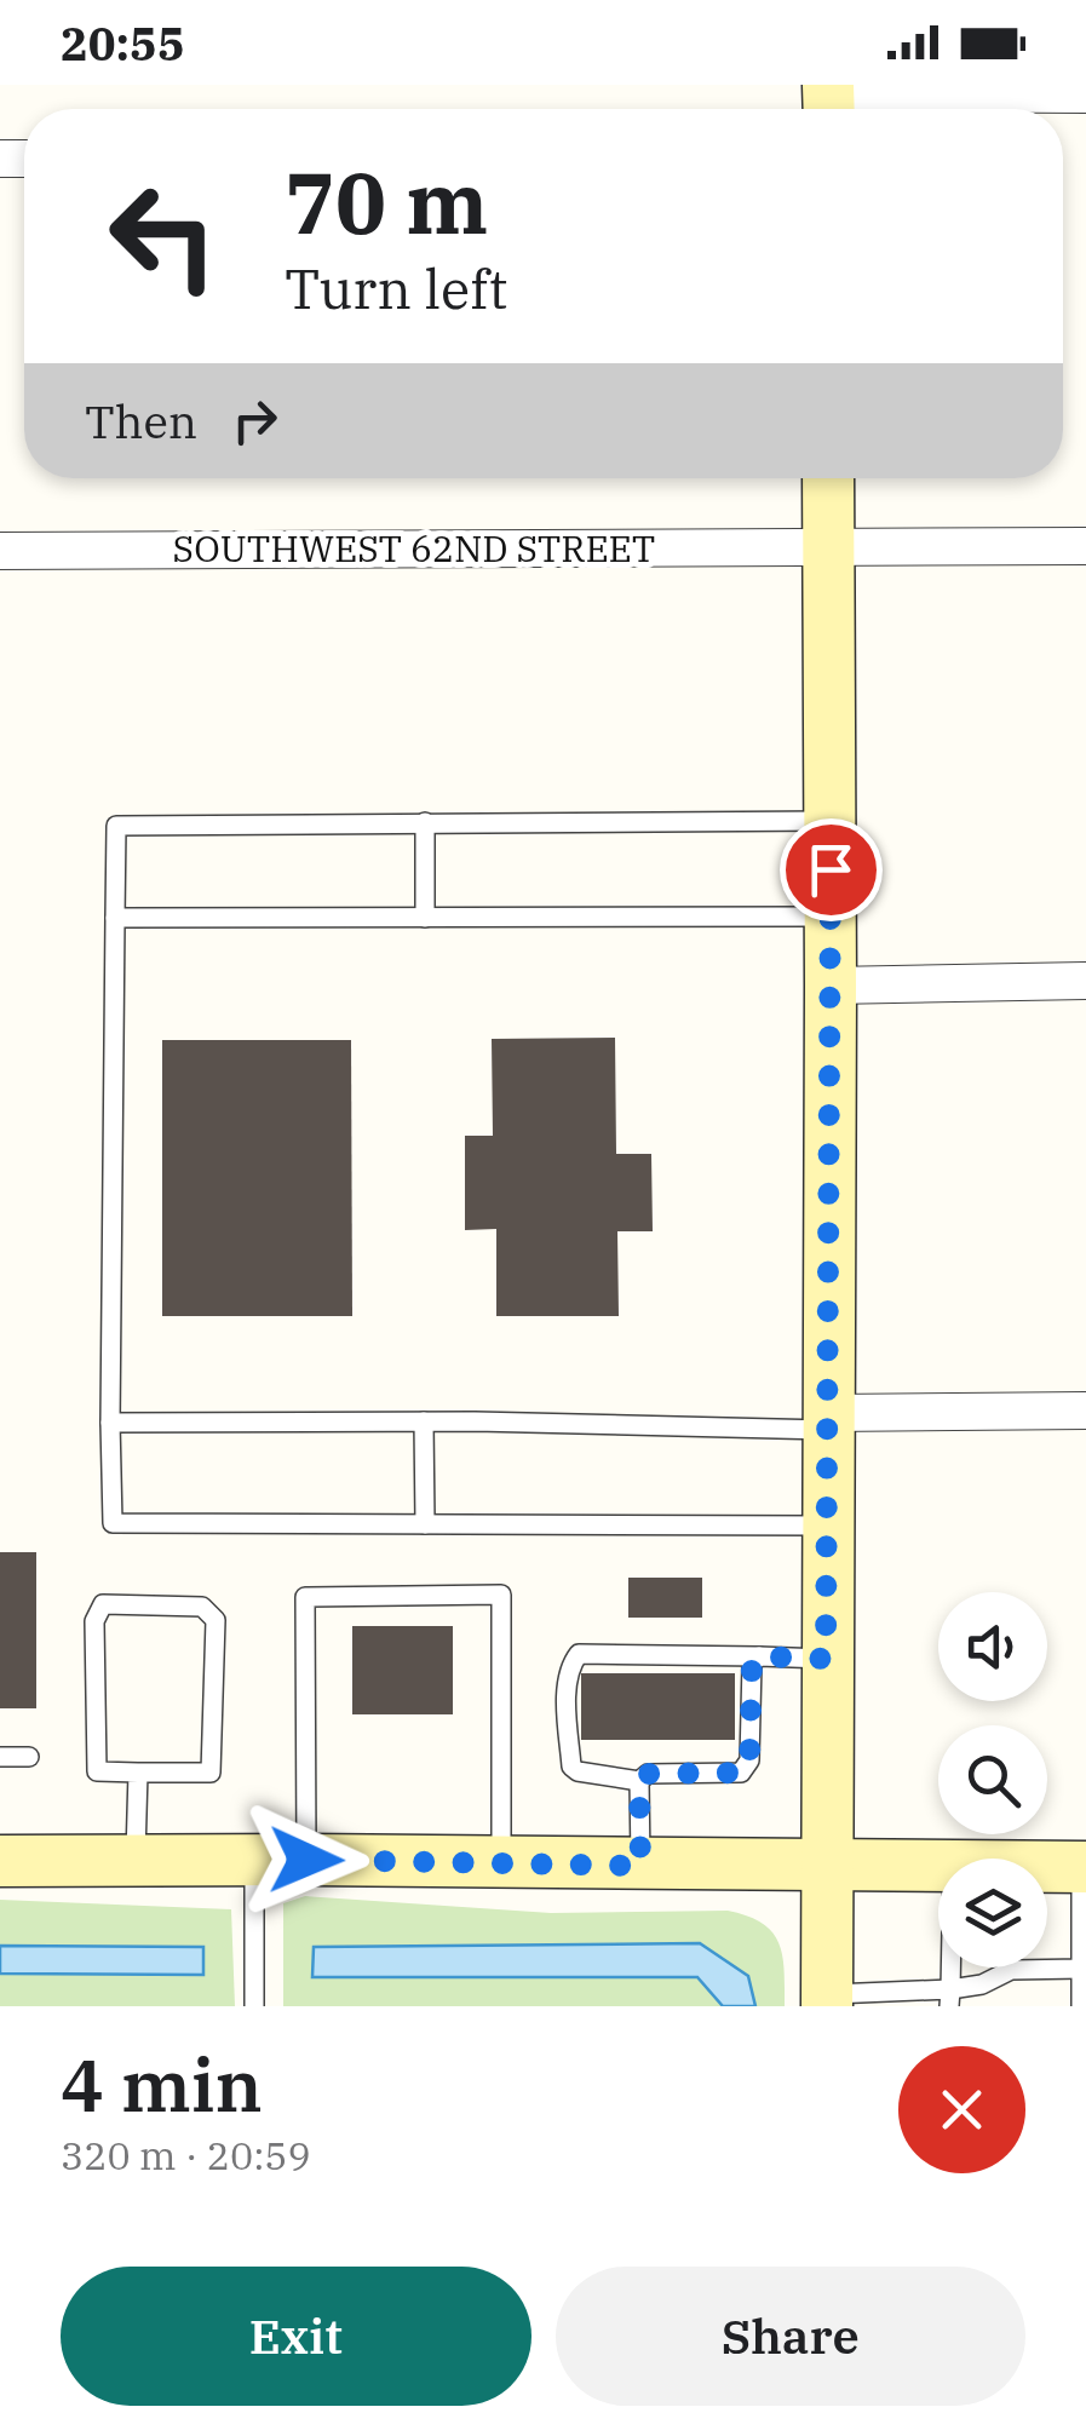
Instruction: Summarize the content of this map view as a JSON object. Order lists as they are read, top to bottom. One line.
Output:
{"streets":{"street":["SOUTHWEST 62ND STREET"]},"page":{"status":"20:55","turn":["70 m","Turn left"],"then":"Then","heading":["4 min","320 m · 20:59"],"buttons":["Exit","Share"]}}
